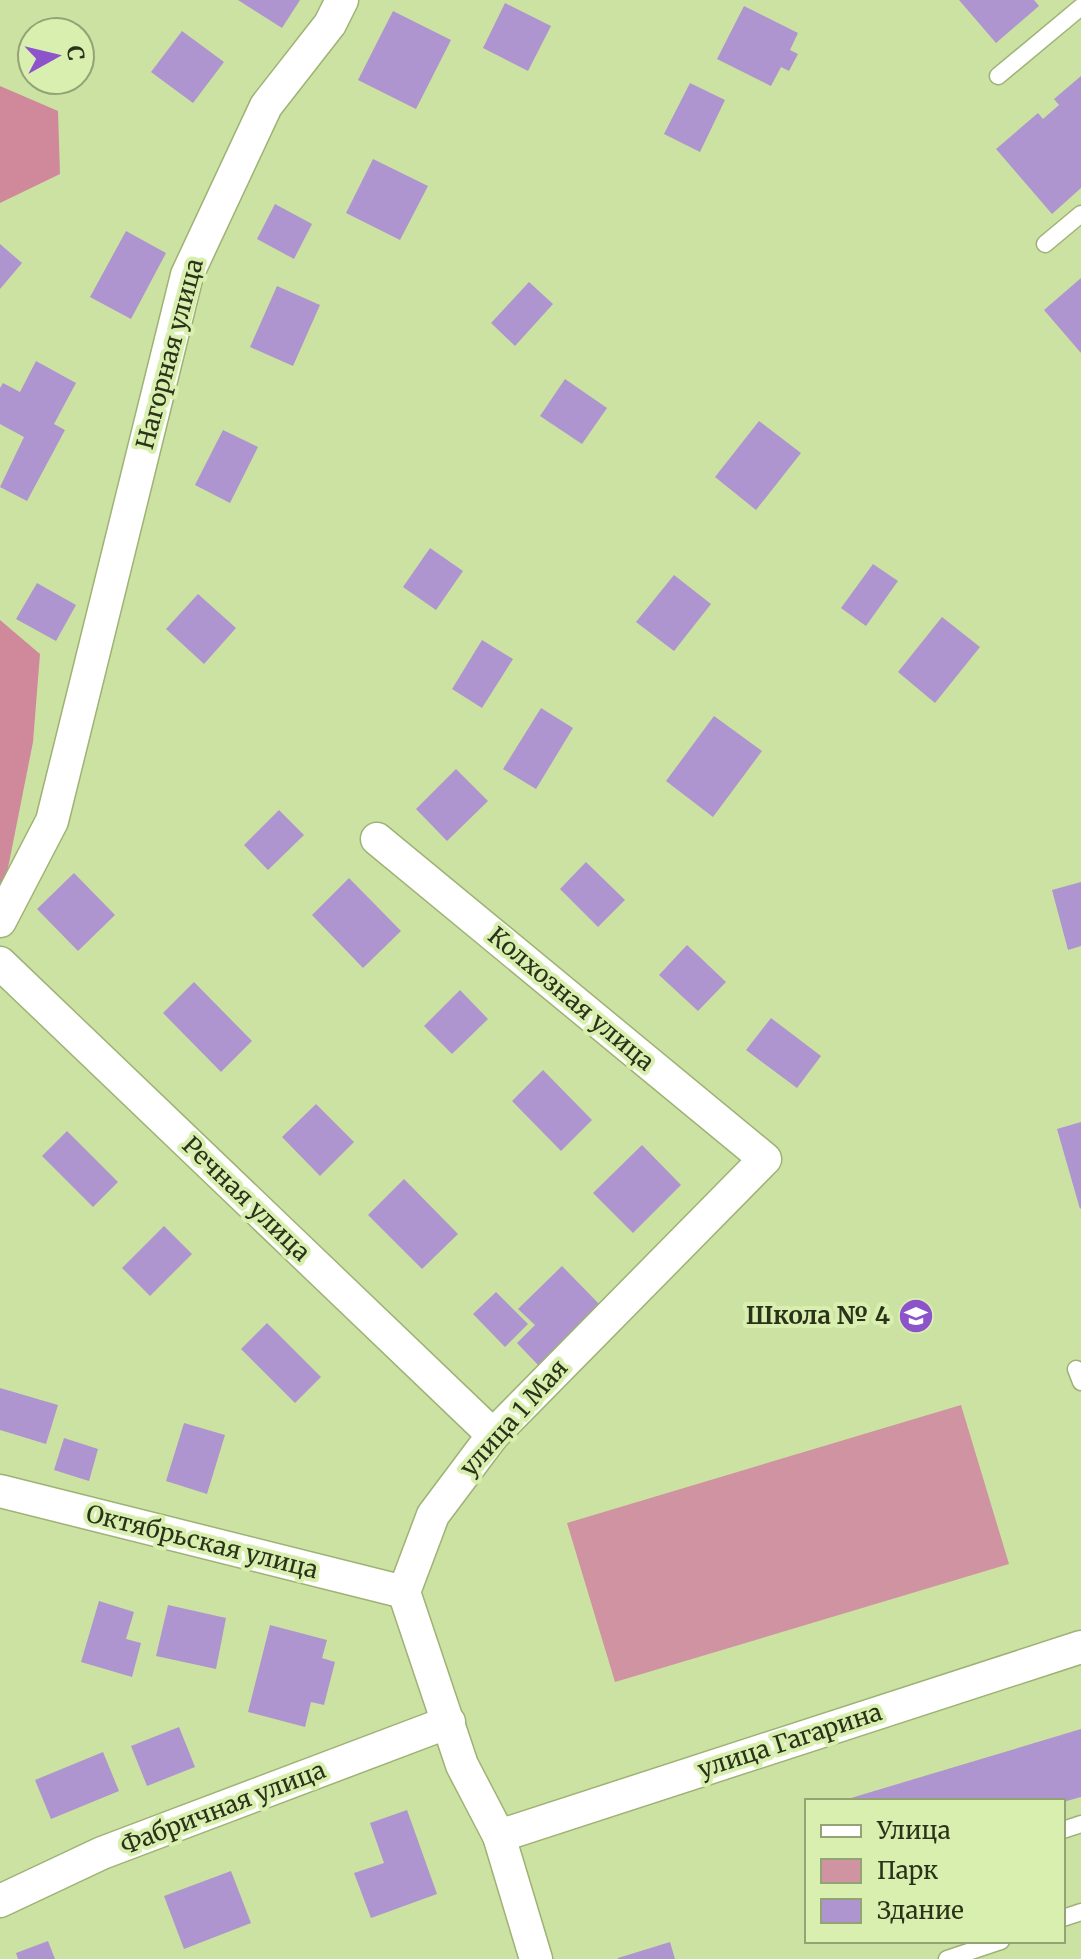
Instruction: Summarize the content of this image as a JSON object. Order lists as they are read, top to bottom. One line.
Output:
{"streets":{"street":["Нагорная улица","Колхозная улица","Речная улица","улица 1 Мая","Октябрьская улица","улица Гагарина","Фабричная улица"]},"crossings":[["Колхозная улица","улица 1 Мая"],["Речная улица","улица 1 Мая"],["улица 1 Мая","Октябрьская улица"]],"places":{"school or university":["Школа № 4"]},"legend":["Улица","Парк","Здание"],"north":"right"}
